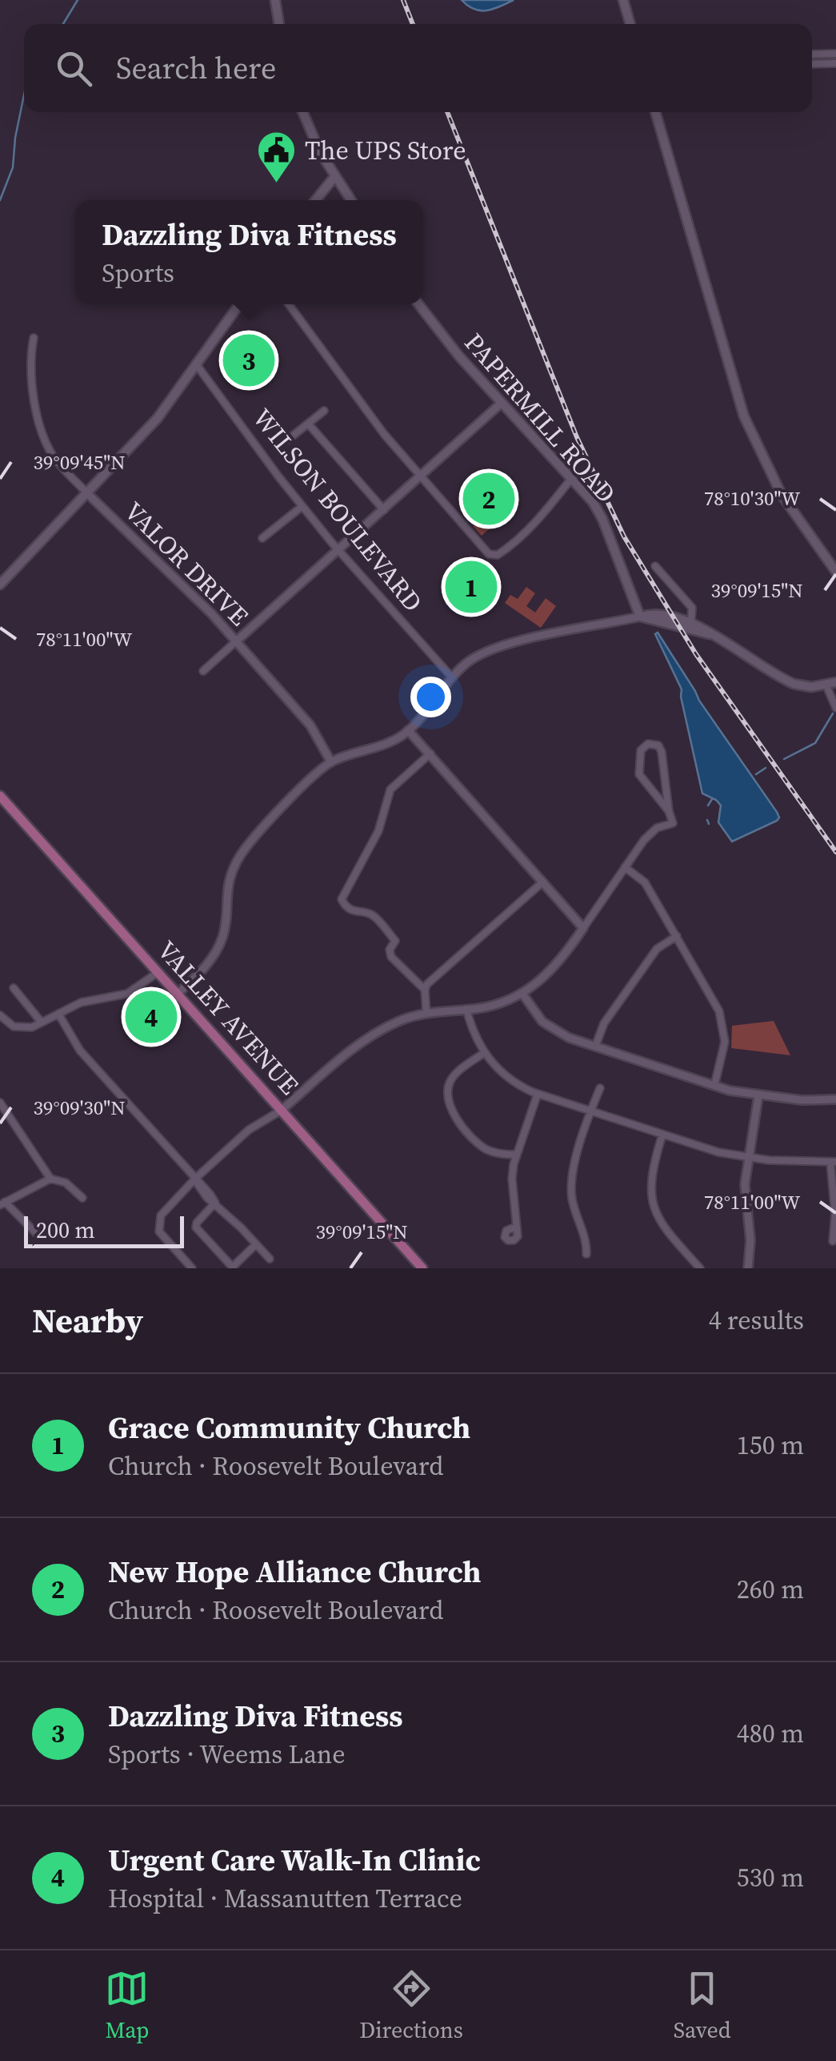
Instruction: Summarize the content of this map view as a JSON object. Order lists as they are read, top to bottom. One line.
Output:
{"streets":{"main road":["PAPERMILL ROAD","VALLEY AVENUE"],"street":["WILSON BOULEVARD","VALOR DRIVE"]},"places":{"public building":["The UPS Store"]},"scale_bar":"200 m","page":{"search":"Search here","popup":["Dazzling Diva Fitness","Sports"],"pins":["3","2","1","4"],"scale":"200 m","heading":["Nearby","4 results"],"list":[{"mark":"1","name":"Grace Community Church","note":"Church · Roosevelt Boulevard","value":"150 m"},{"mark":"2","name":"New Hope Alliance Church","note":"Church · Roosevelt Boulevard","value":"260 m"},{"mark":"3","name":"Dazzling Diva Fitness","note":"Sports · Weems Lane","value":"480 m"},{"mark":"4","name":"Urgent Care Walk-In Clinic","note":"Hospital · Massanutten Terrace","value":"530 m"}],"nav":["Map","Directions","Saved"]},"coordinates":["39°09'45\"N","78°10'30\"W","39°09'15\"N","78°11'00\"W","39°09'30\"N"]}
